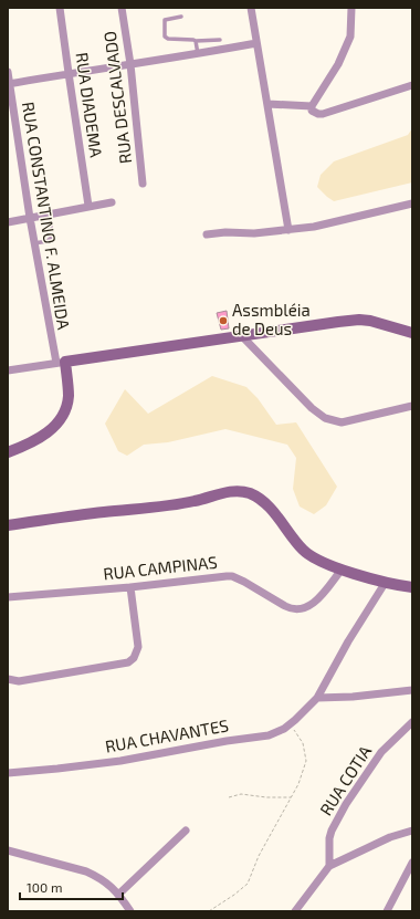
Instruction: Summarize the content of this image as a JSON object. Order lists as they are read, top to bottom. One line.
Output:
{"streets":{"street":["RUA DESCALVADO","RUA DIADEMA","RUA CONSTANTINO F. ALMEIDA","RUA CAMPINAS","RUA CHAVANTES","RUA COTIA"]},"places":["Assmbléia de Deus"],"scale_bar":"100 m"}
